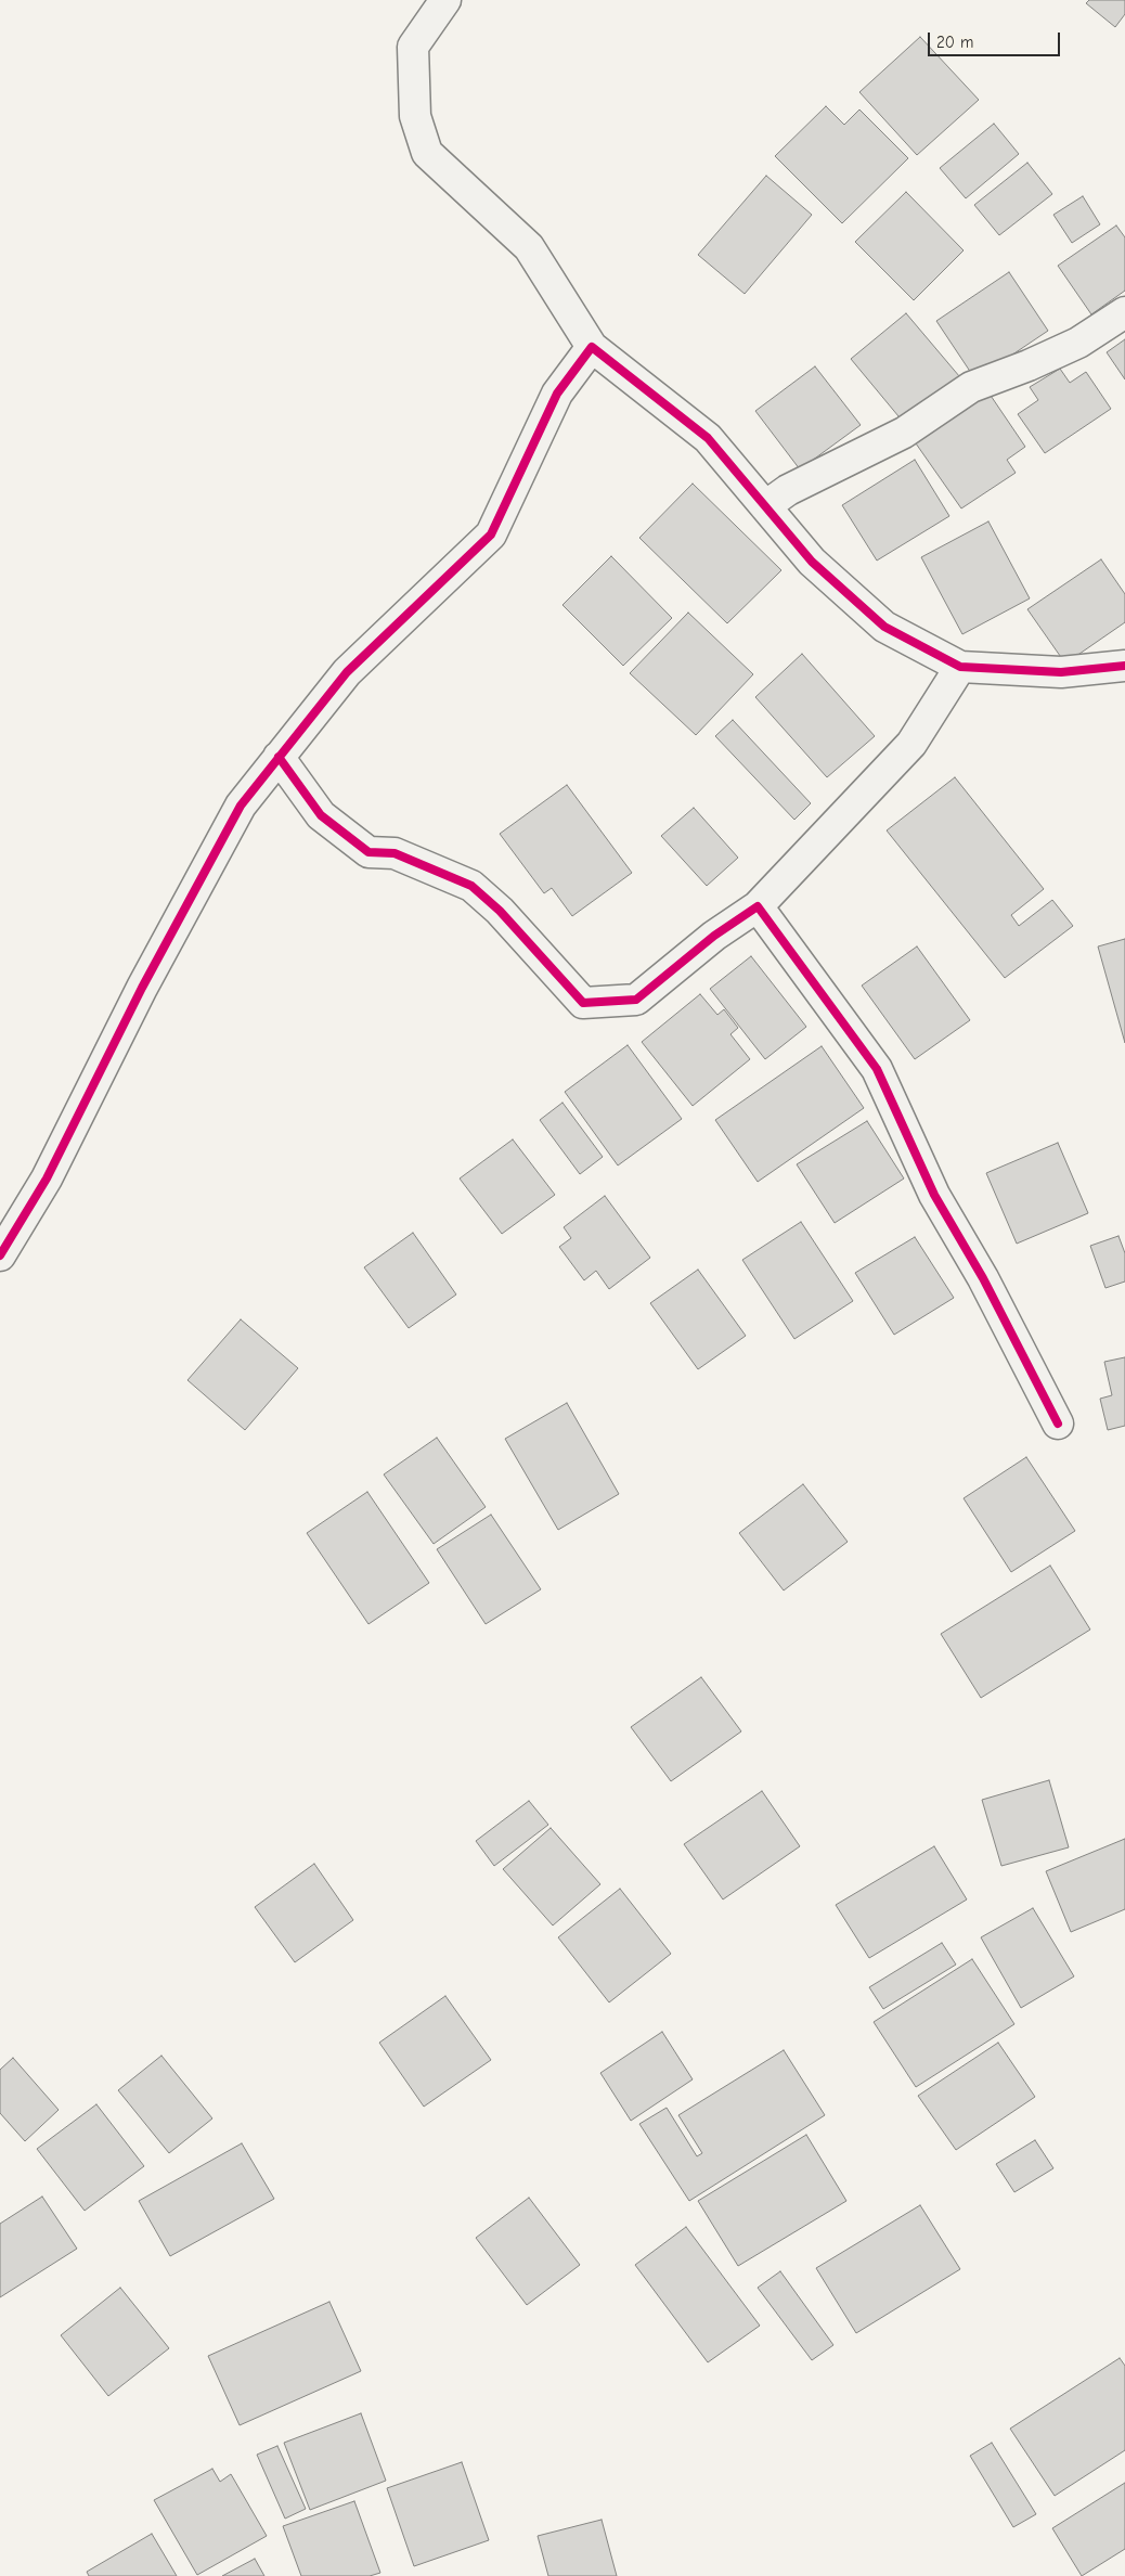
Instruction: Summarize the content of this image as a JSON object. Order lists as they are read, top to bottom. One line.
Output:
{"scale_bar":"20 m"}
